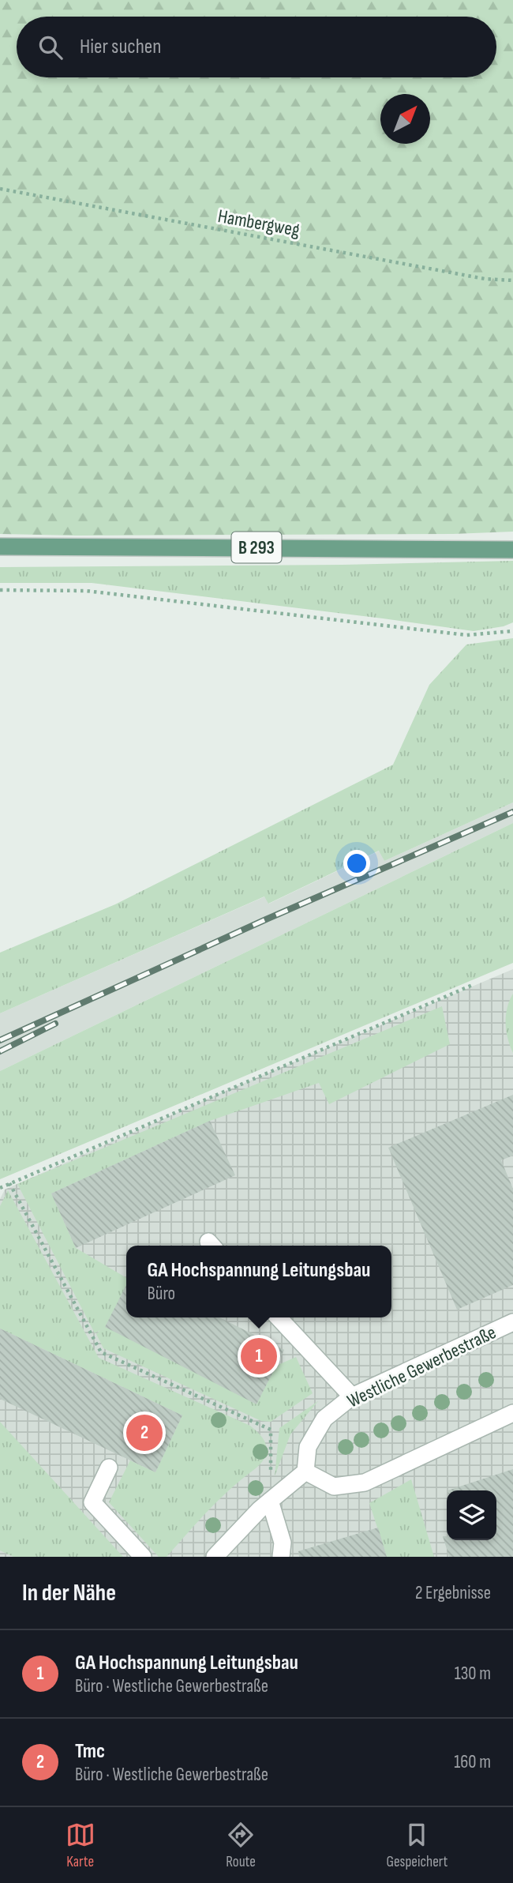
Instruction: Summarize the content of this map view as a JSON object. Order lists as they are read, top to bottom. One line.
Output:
{"streets":{"main road":["B 293"],"street":["Westliche Gewerbestraße"],"path":["Hambergweg"]},"north":"top right","page":{"search":"Hier suchen","popup":["GA Hochspannung Leitungsbau","Büro"],"pins":["1","2"],"heading":["In der Nähe","2 Ergebnisse"],"list":[{"mark":"1","name":"GA Hochspannung Leitungsbau","note":"Büro · Westliche Gewerbestraße","value":"130 m"},{"mark":"2","name":"Tmc","note":"Büro · Westliche Gewerbestraße","value":"160 m"}],"nav":["Karte","Route","Gespeichert"]}}
